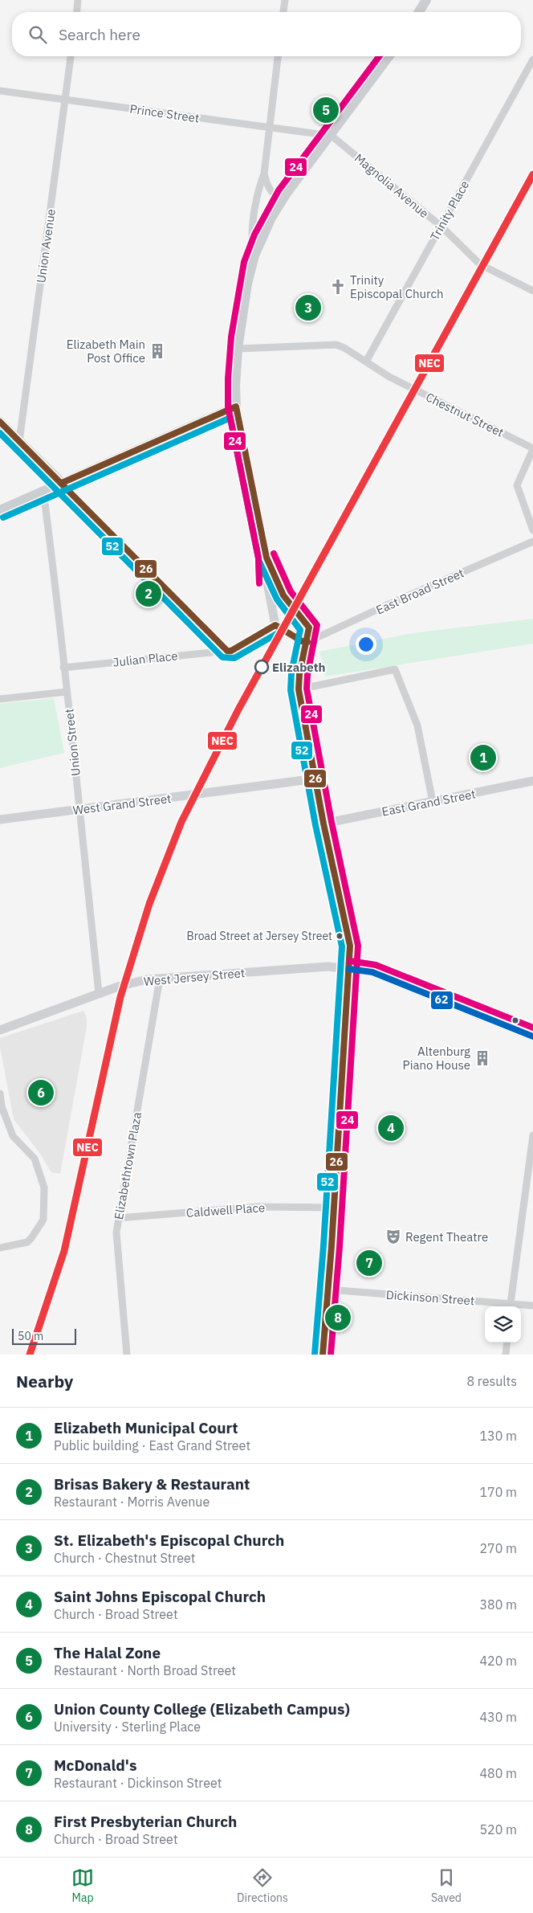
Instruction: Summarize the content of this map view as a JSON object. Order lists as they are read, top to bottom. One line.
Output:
{"streets":{"street":["Prince Street","Magnolia Avenue","Trinity Place","Union Avenue","Chestnut Street","East Broad Street","Julian Place","Union Street","East Grand Street","West Grand Street","West Jersey Street","Elizabethtown Plaza","Caldwell Place","Dickinson Street"]},"crossings":[["Prince Street","Magnolia Avenue"],["Prince Street","Union Avenue"],["Magnolia Avenue","Trinity Place"],["Trinity Place","Chestnut Street"],["Julian Place","Union Street"],["Union Street","West Grand Street"],["Union Street","West Jersey Street"],["West Jersey Street","Elizabethtown Plaza"],["Elizabethtown Plaza","Caldwell Place"]],"places":{"church":["Trinity Episcopal Church"],"building":["Elizabeth Main Post Office","Altenburg Piano House"],"other":["Elizabeth","Broad Street at Jersey Street"],"theatre":["Regent Theatre"]},"lines":["transit line 24","transit line NEC","transit line 26","transit line 52","transit line 62"],"scale_bar":"50 m","page":{"search":"Search here","pins":["5","3","2","1","6","4","7","8"],"scale":"50 m","heading":["Nearby","8 results"],"list":[{"mark":"1","name":"Elizabeth Municipal Court","note":"Public building · East Grand Street","value":"130 m"},{"mark":"2","name":"Brisas Bakery & Restaurant","note":"Restaurant · Morris Avenue","value":"170 m"},{"mark":"3","name":"St. Elizabeth's Episcopal Church","note":"Church · Chestnut Street","value":"270 m"},{"mark":"4","name":"Saint Johns Episcopal Church","note":"Church · Broad Street","value":"380 m"},{"mark":"5","name":"The Halal Zone","note":"Restaurant · North Broad Street","value":"420 m"},{"mark":"6","name":"Union County College (Elizabeth Campus)","note":"University · Sterling Place","value":"430 m"},{"mark":"7","name":"McDonald's","note":"Restaurant · Dickinson Street","value":"480 m"},{"mark":"8","name":"First Presbyterian Church","note":"Church · Broad Street","value":"520 m"}],"nav":["Map","Directions","Saved"]}}
